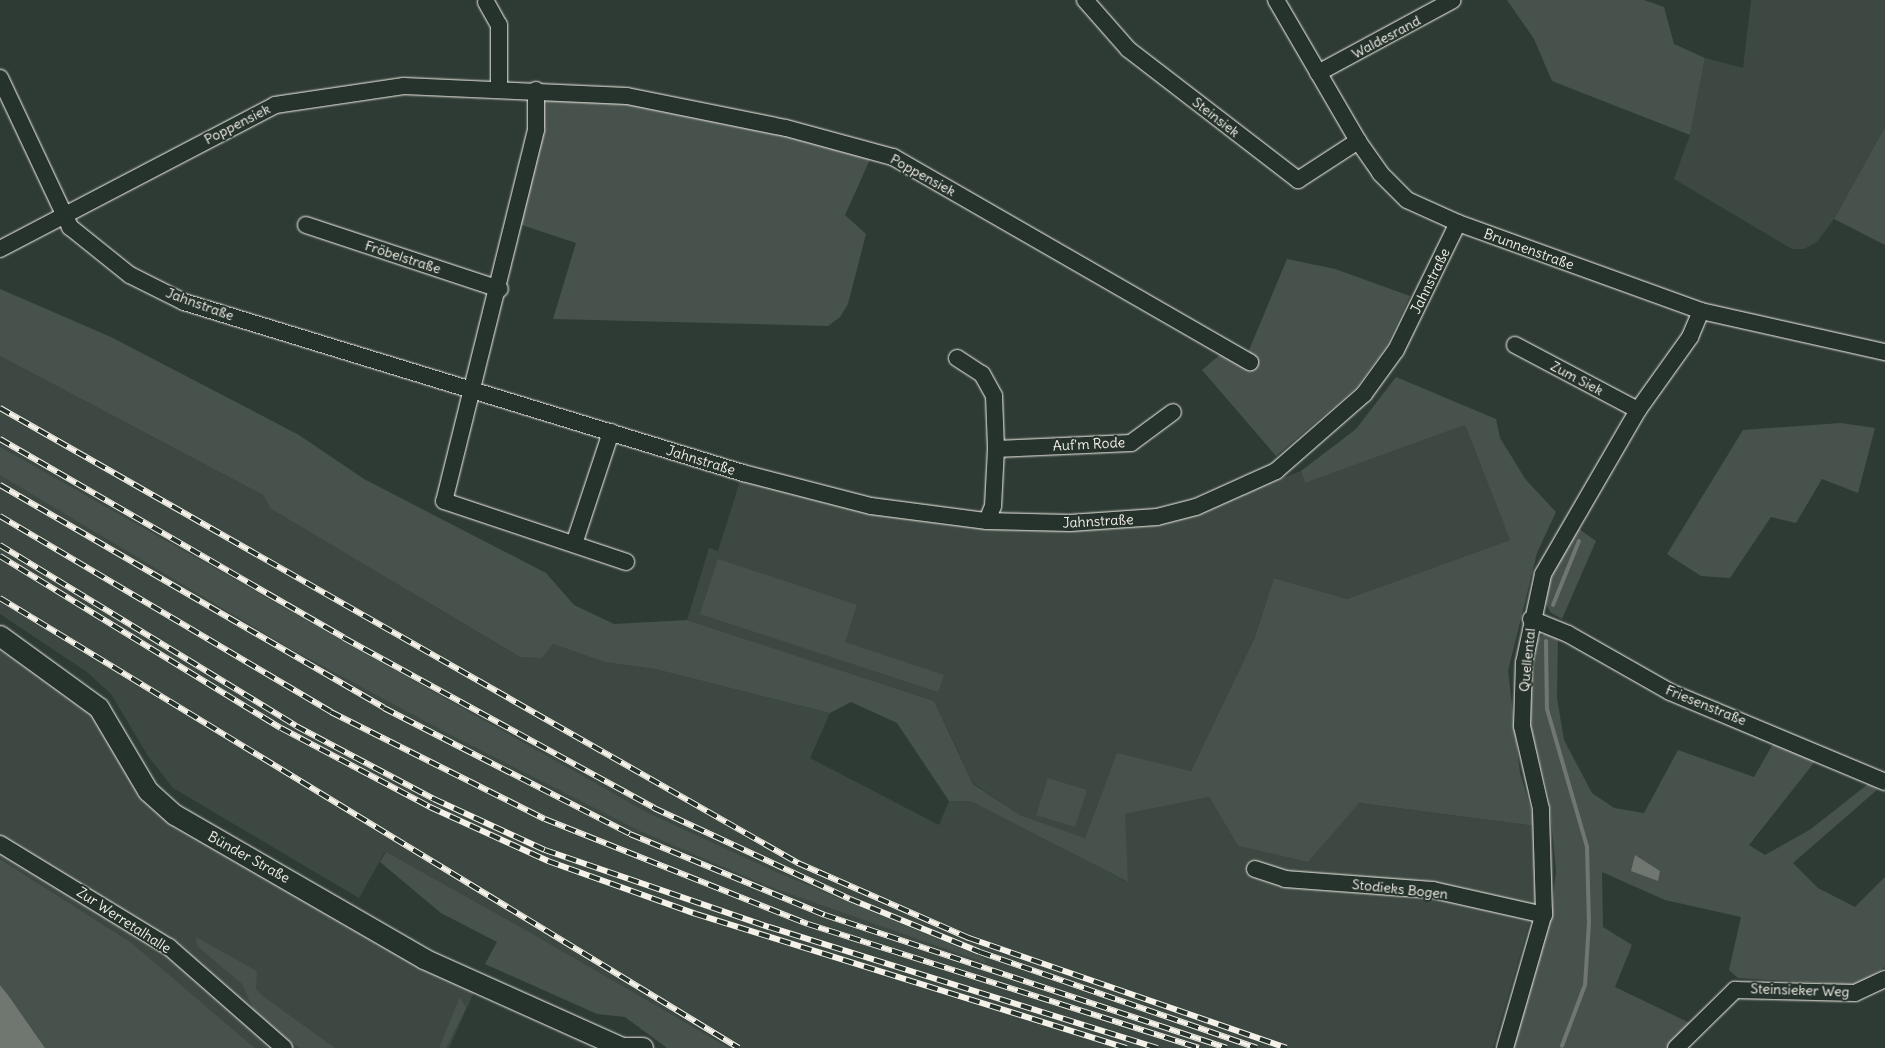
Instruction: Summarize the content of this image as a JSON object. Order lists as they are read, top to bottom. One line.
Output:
{"streets":{"main road":["Bünder Straße"],"street":["Waldesrand","Steinsiek","Poppensiek","Brunnenstraße","Fröbelstraße","Jahnstraße","Zum Siek","Auf'm Rode","Quellental","Friesenstraße","Stodieks Bogen","Zur Werretalhalle","Steinsieker Weg"]},"crossings":[["Waldesrand","Brunnenstraße"],["Steinsiek","Brunnenstraße"],["Poppensiek","Jahnstraße"],["Brunnenstraße","Jahnstraße"],["Brunnenstraße","Quellental"],["Zum Siek","Quellental"],["Quellental","Friesenstraße"],["Quellental","Stodieks Bogen"]]}
